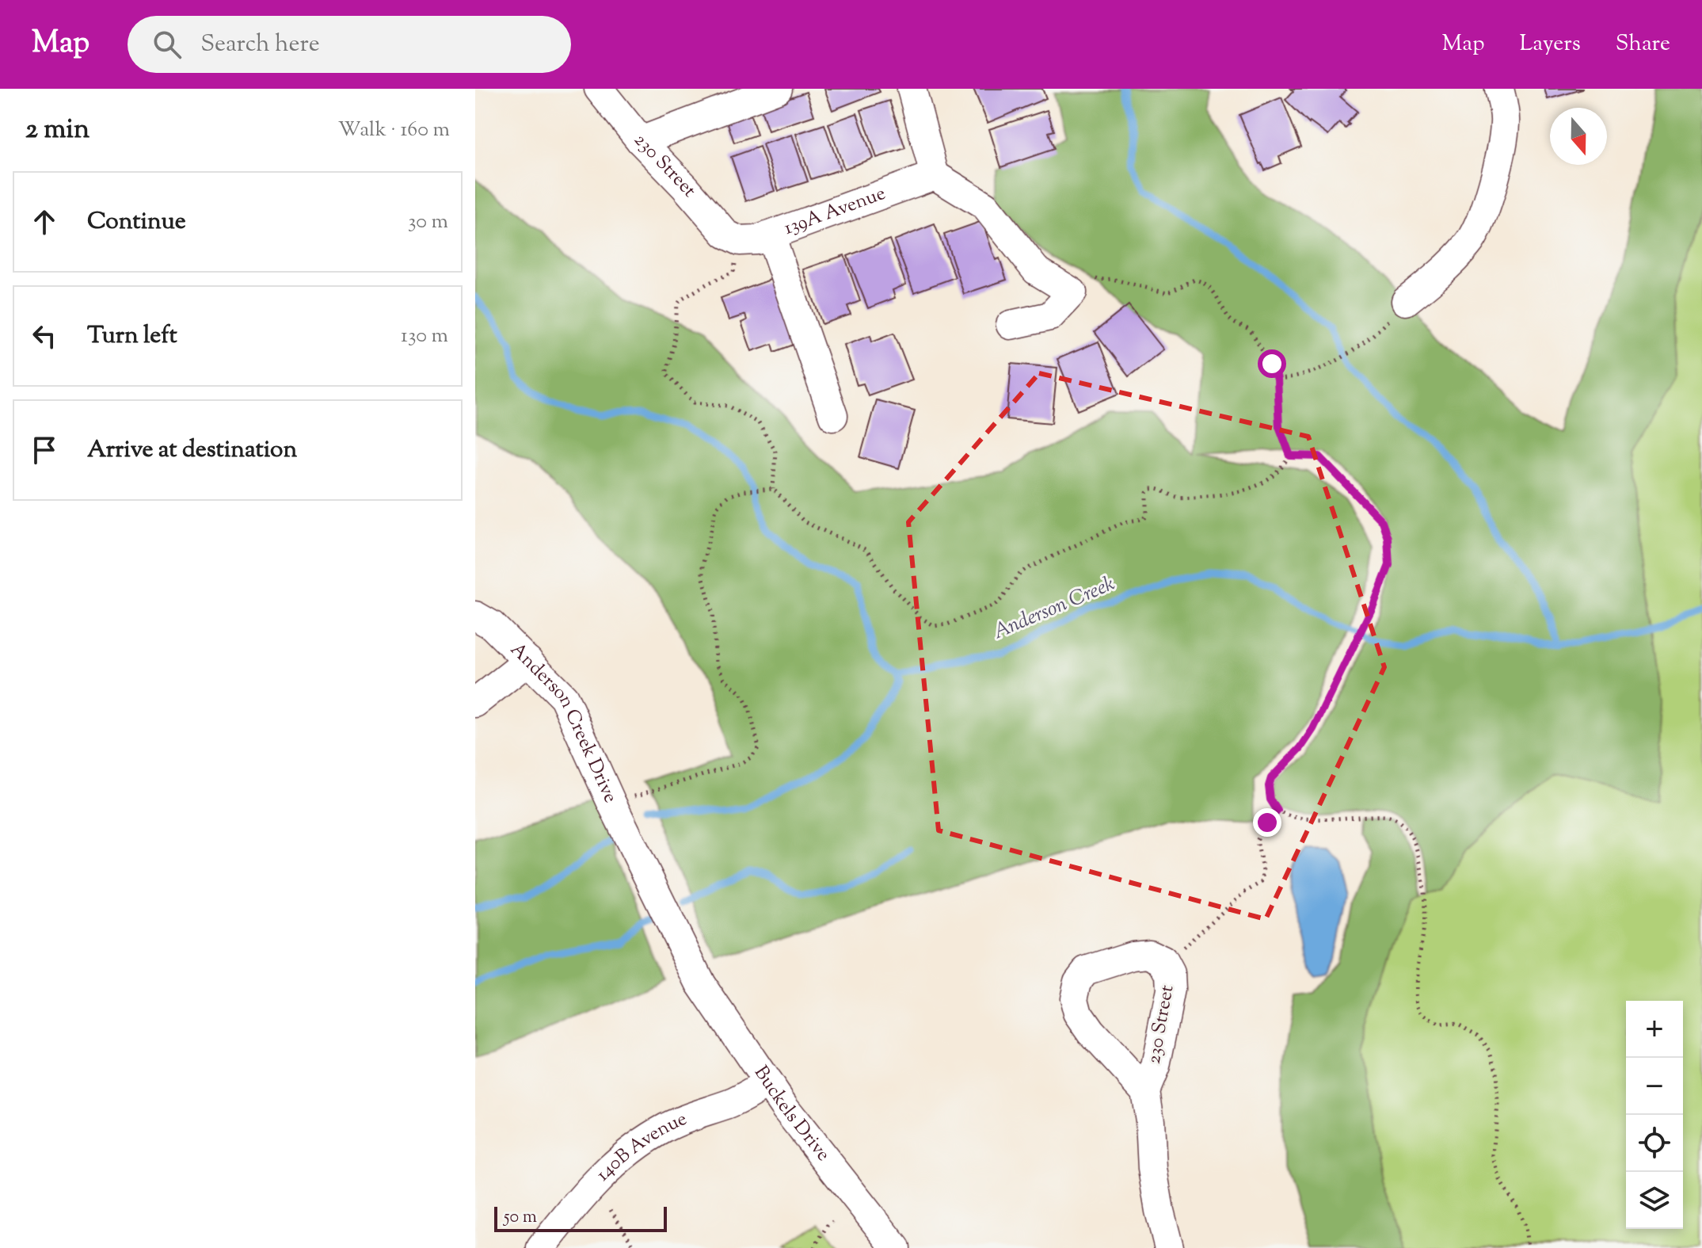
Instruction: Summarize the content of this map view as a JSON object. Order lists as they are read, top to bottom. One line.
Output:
{"streets":{"street":["230 Street","139A Avenue","Anderson Creek Drive","Buckels Drive","140B Avenue"]},"crossings":[["230 Street","139A Avenue"],["Anderson Creek Drive","Buckels Drive"],["Buckels Drive","140B Avenue"]],"water":["Anderson Creek"],"scale_bar":"50 m","north":"bottom","page":{"header":"Map","search":"Search here","nav":["Map","Layers","Share"],"heading":["2 min","Walk · 160 m"],"list":[["Continue","30 m"],["Turn left","130 m"],"Arrive at destination"],"map_buttons":["+","−"],"scale":"50 m"}}
